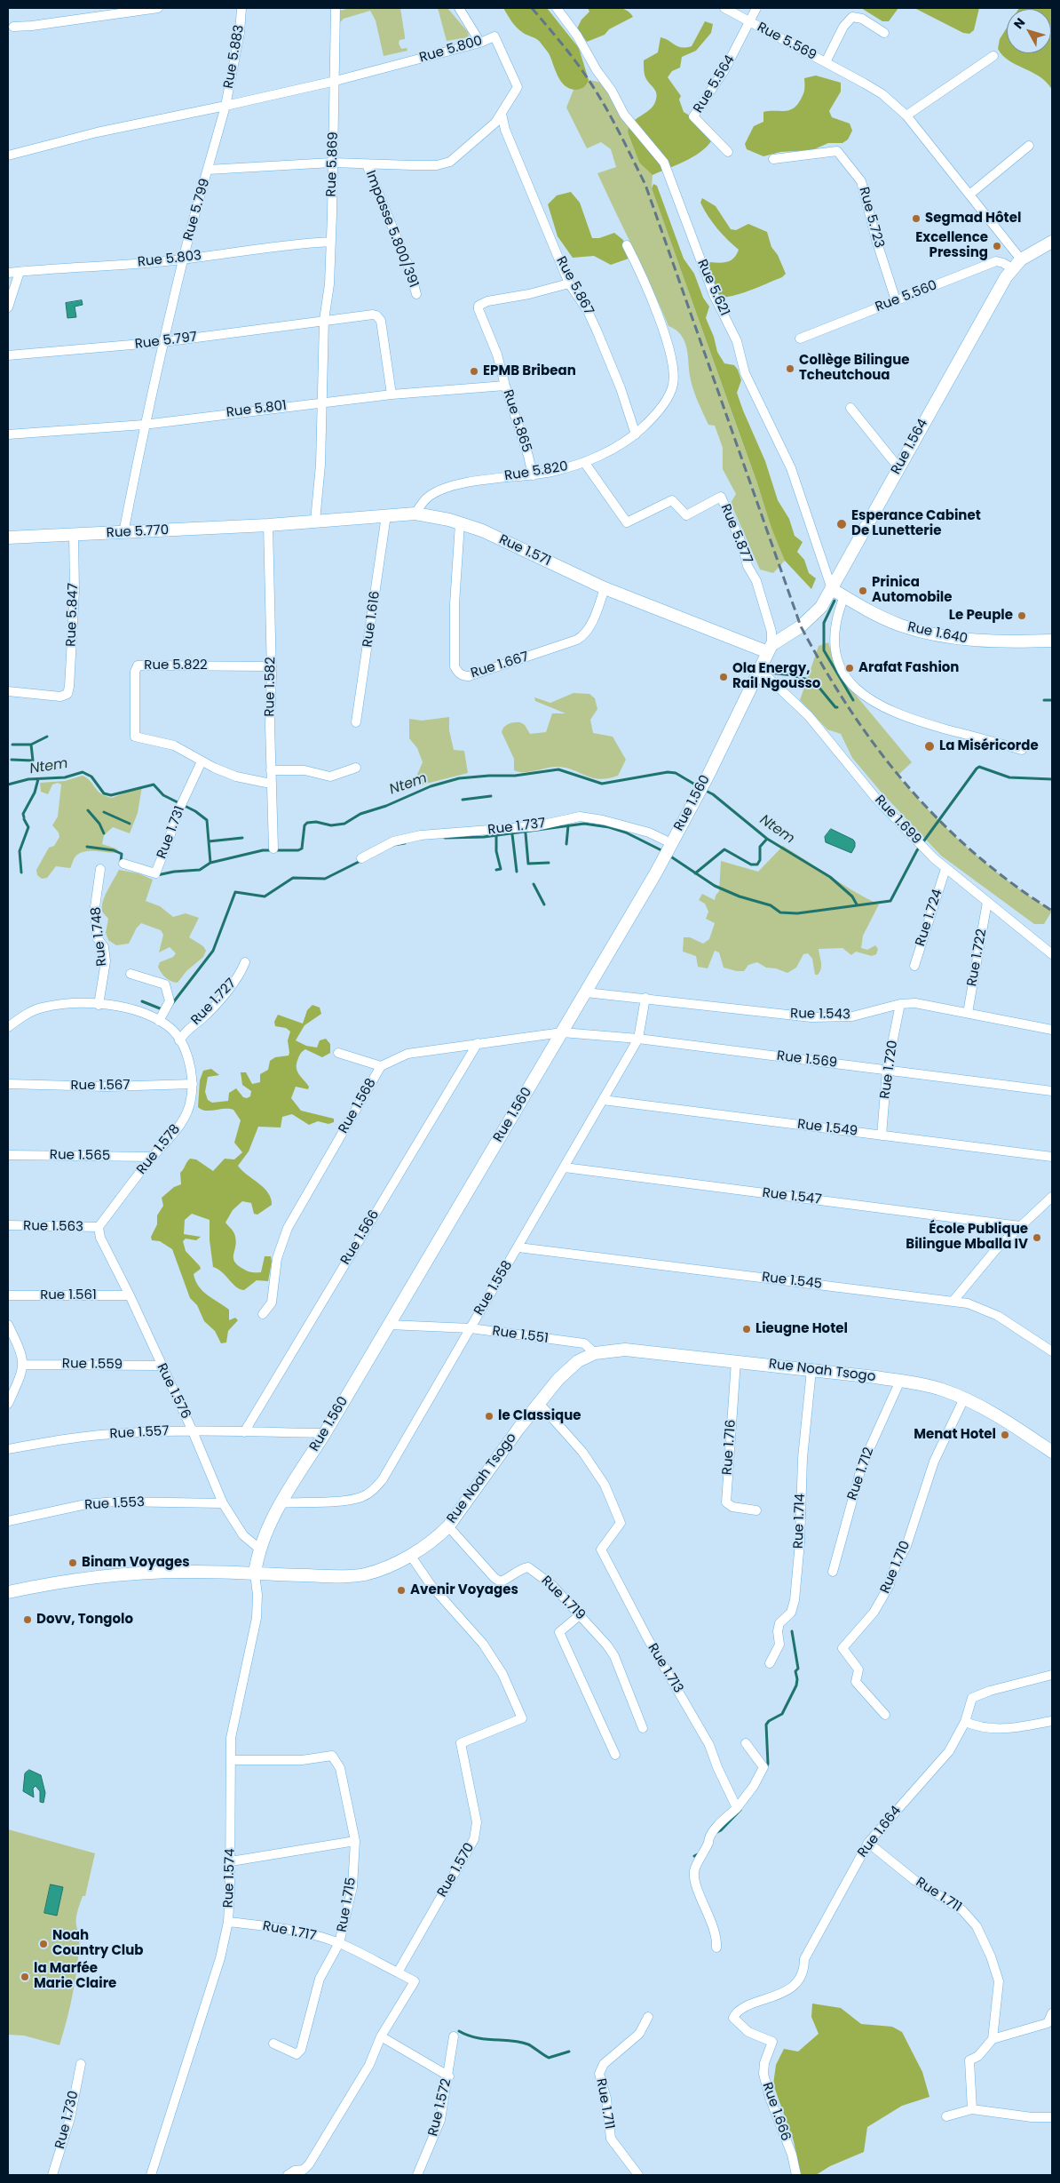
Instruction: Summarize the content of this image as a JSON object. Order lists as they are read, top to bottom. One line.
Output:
{"streets":{"main road":["Rue 1.564","Rue 5.770","Rue 1.571","Rue 1.640","Rue 1.560","Rue Noah Tsogo"],"street":["Rue 5.569","Rue 5.800","Rue 5.883","Rue 5.564","Rue 5.869","Rue 5.799","Rue 5.723","Impasse 5.800/391","Rue 5.803","Rue 5.867","Rue 5.621","Rue 5.560","Rue 5.797","Rue 5.801","Rue 5.865","Rue 5.820","Rue 5.877","Rue 5.847","Rue 1.616","Rue 5.822","Rue 1.667","Rue 1.582","Rue 1.699","Rue 1.737","Rue 1.731","Rue 1.724","Rue 1.748","Rue 1.722","Rue 1.727","Rue 1.543","Rue 1.569","Rue 1.720","Rue 1.567","Rue 1.568","Rue 1.549","Rue 1.578","Rue 1.565","Rue 1.547","Rue 1.563","Rue 1.566","Rue 1.545","Rue 1.558","Rue 1.561","Rue 1.551","Rue 1.559","Rue 1.576","Rue 1.557","Rue 1.716","Rue 1.712","Rue 1.553","Rue 1.714","Rue 1.710","Rue 1.719","Rue 1.713","Rue 1.664","Rue 1.570","Rue 1.574","Rue 1.711","Rue 1.715","Rue 1.717","Rue 1.572","Rue 1.666","Rue 1.730"]},"crossings":[["Rue 5.569","Rue 5.564"],["Rue 5.569","Rue 1.564"],["Rue 5.800","Rue 5.883"],["Rue 5.800","Rue 5.869"],["Rue 5.800","Rue 5.799"],["Rue 5.800","Impasse 5.800/391"],["Rue 5.800","Rue 5.867"],["Rue 5.883","Rue 5.799"],["Rue 5.869","Rue 5.803"],["Rue 5.869","Rue 5.797"],["Rue 5.799","Rue 5.803"],["Rue 5.799","Rue 5.797"],["Rue 5.799","Rue 5.801"],["Rue 5.799","Rue 5.770"],["Rue 5.723","Rue 5.560"],["Rue 5.867","Rue 5.865"],["Rue 5.867","Rue 5.820"],["Rue 5.621","Rue 1.564"],["Rue 5.621","Rue 1.640"],["Rue 5.560","Rue 1.564"],["Rue 5.797","Rue 5.801"],["Rue 5.801","Rue 5.865"],["Rue 5.865","Rue 5.820"],["Rue 1.564","Rue 5.877"],["Rue 1.564","Rue 1.571"],["Rue 1.564","Rue 1.640"],["Rue 1.564","Rue 1.560"],["Rue 5.820","Rue 5.877"],["Rue 5.820","Rue 1.571"],["Rue 5.770","Rue 1.571"],["Rue 5.770","Rue 5.847"],["Rue 5.770","Rue 1.582"],["Rue 5.877","Rue 1.571"],["Rue 5.877","Rue 1.560"],["Rue 1.571","Rue 1.616"],["Rue 1.571","Rue 1.667"],["Rue 1.571","Rue 1.582"],["Rue 1.571","Rue 1.560"],["Rue 5.822","Rue 1.582"],["Rue 5.822","Rue 1.731"],["Rue 1.560","Rue 1.699"],["Rue 1.560","Rue 1.737"],["Rue 1.560","Rue 1.543"],["Rue 1.560","Rue 1.569"],["Rue 1.560","Rue 1.568"],["Rue 1.560","Rue 1.558"],["Rue 1.560","Rue 1.551"],["Rue 1.560","Rue Noah Tsogo"],["Rue 1.560","Rue 1.576"],["Rue 1.560","Rue 1.557"],["Rue 1.560","Rue 1.574"],["Rue 1.699","Rue 1.724"],["Rue 1.699","Rue 1.722"],["Rue 1.748","Rue 1.578"],["Rue 1.722","Rue 1.543"],["Rue 1.727","Rue 1.578"],["Rue 1.543","Rue 1.720"],["Rue 1.543","Rue 1.558"],["Rue 1.569","Rue 1.720"],["Rue 1.569","Rue 1.568"],["Rue 1.569","Rue 1.558"],["Rue 1.720","Rue 1.549"],["Rue 1.567","Rue 1.578"],["Rue 1.568","Rue 1.566"],["Rue 1.549","Rue 1.558"],["Rue 1.578","Rue 1.565"],["Rue 1.578","Rue 1.563"],["Rue 1.578","Rue 1.576"],["Rue 1.547","Rue 1.558"],["Rue 1.563","Rue 1.576"],["Rue 1.566","Rue 1.557"],["Rue 1.545","Rue 1.558"],["Rue 1.558","Rue 1.551"],["Rue 1.561","Rue 1.576"],["Rue 1.551","Rue Noah Tsogo"],["Rue 1.559","Rue 1.576"],["Rue Noah Tsogo","Rue 1.716"],["Rue Noah Tsogo","Rue 1.712"],["Rue Noah Tsogo","Rue 1.714"],["Rue Noah Tsogo","Rue 1.710"],["Rue Noah Tsogo","Rue 1.719"],["Rue Noah Tsogo","Rue 1.713"],["Rue Noah Tsogo","Rue 1.570"],["Rue Noah Tsogo","Rue 1.574"],["Rue 1.576","Rue 1.557"],["Rue 1.576","Rue 1.553"],["Rue 1.664","Rue 1.711"],["Rue 1.664","Rue 1.666"],["Rue 1.570","Rue 1.717"],["Rue 1.574","Rue 1.715"],["Rue 1.574","Rue 1.717"],["Rue 1.715","Rue 1.717"]],"water":["Ntem"],"places":["Segmad Hôtel","Excellence Pressing","Collège Bilingue Tcheutchoua","EPMB Bribean","Esperance Cabinet De Lunetterie","Prinica Automobile","Le Peuple","Arafat Fashion","Ola Energy, Rail Ngousso","La Miséricorde","École Publique Bilingue Mballa IV","Lieugne Hotel","le Classique","Menat Hotel","Binam Voyages","Avenir Voyages","Dovv, Tongolo","Noah Country Club","la Marfée Marie Claire"],"north":"top left"}
